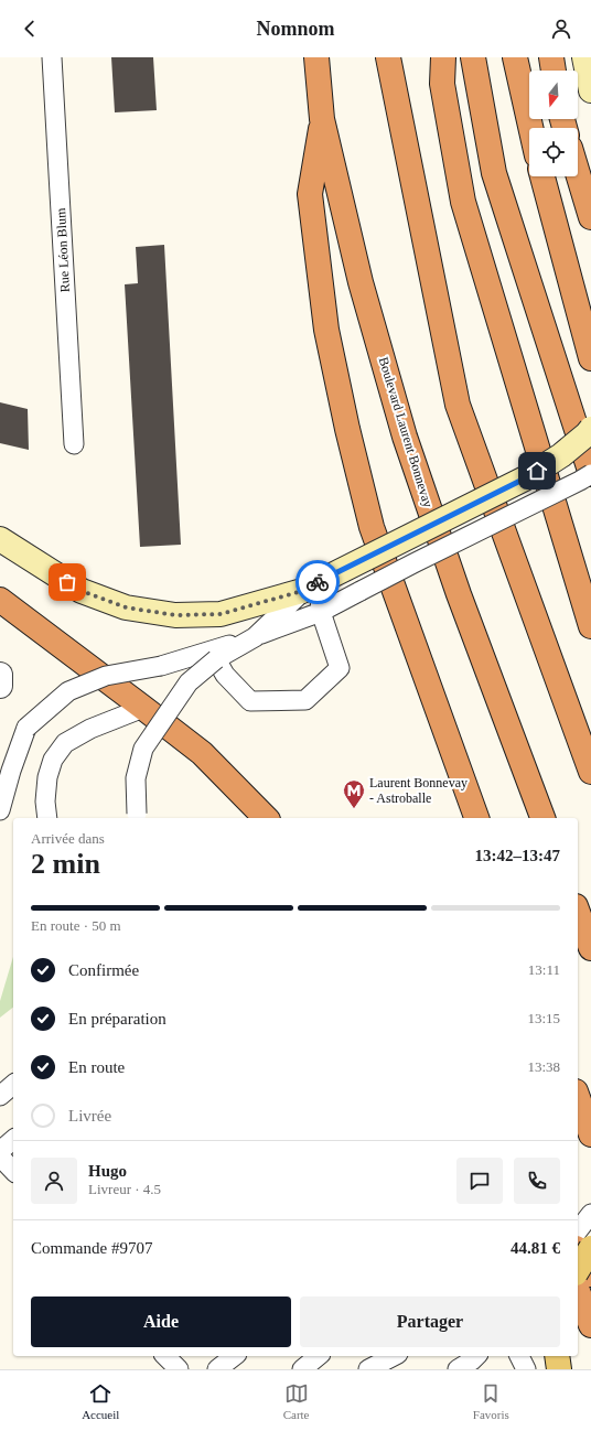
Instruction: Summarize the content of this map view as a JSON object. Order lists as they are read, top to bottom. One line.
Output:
{"streets":{"highway":["Boulevard Laurent Bonnevay"],"lane":["Rue Léon Blum"]},"places":{"metro station":["Laurent Bonnevay - Astroballe"]},"north":"bottom","page":{"header":"Nomnom","heading":["2 min","Arrivée dans","13:42–13:47"],"panel":["Hugo","Livreur · 4.5","Commande #9707","44.81 €"],"bar":"En route · 50 m","list":[["Confirmée","13:11"],["En préparation","13:15"],["En route","13:38"],"Livrée"],"buttons":["Aide","Partager"],"tabs":["Accueil","Carte","Favoris"]}}
